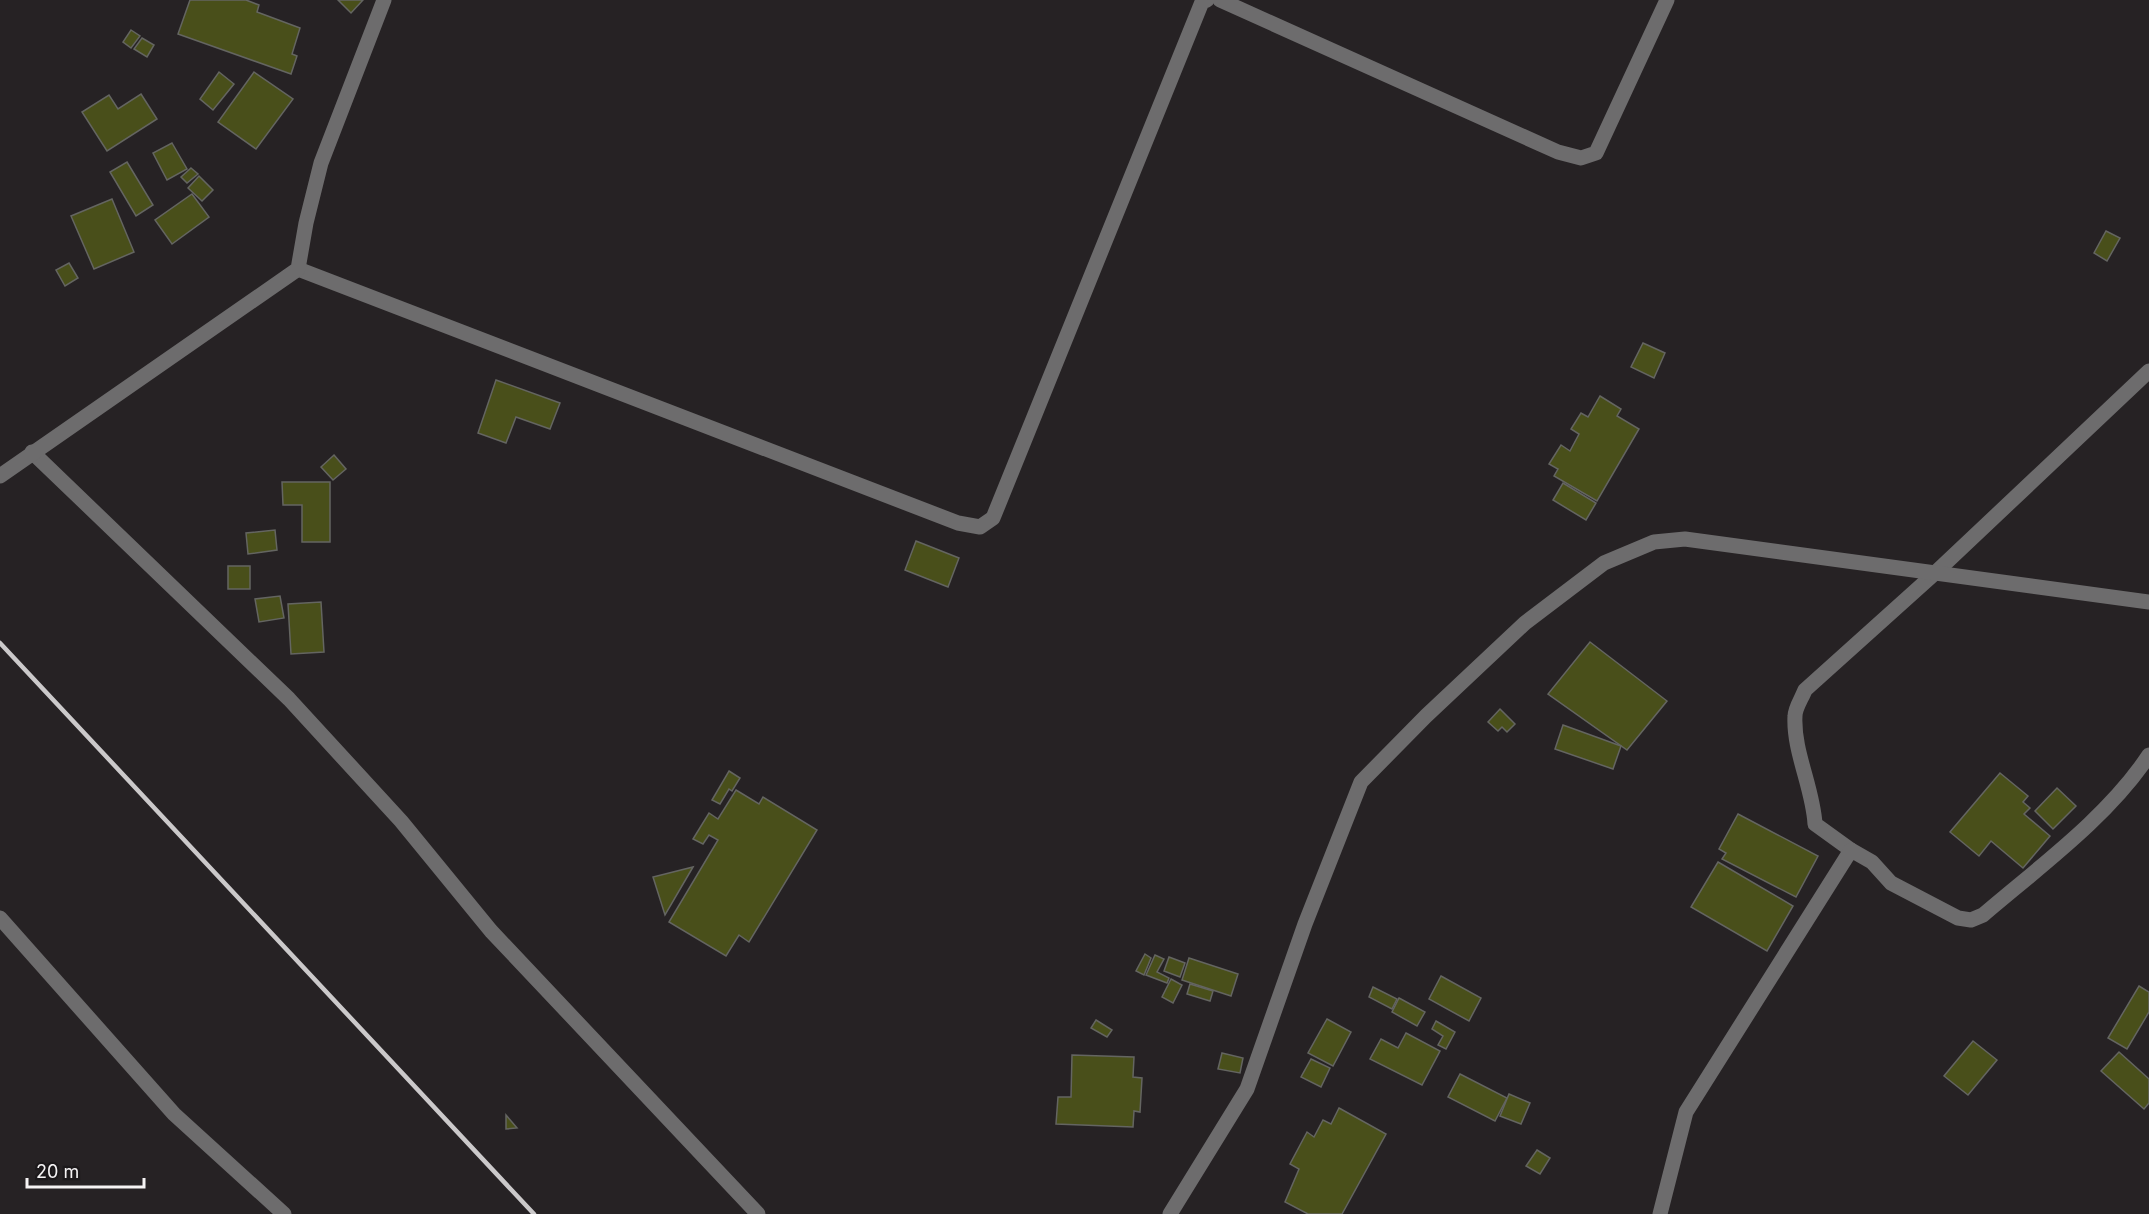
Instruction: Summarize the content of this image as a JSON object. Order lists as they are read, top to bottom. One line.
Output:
{"scale_bar":"20 m"}
